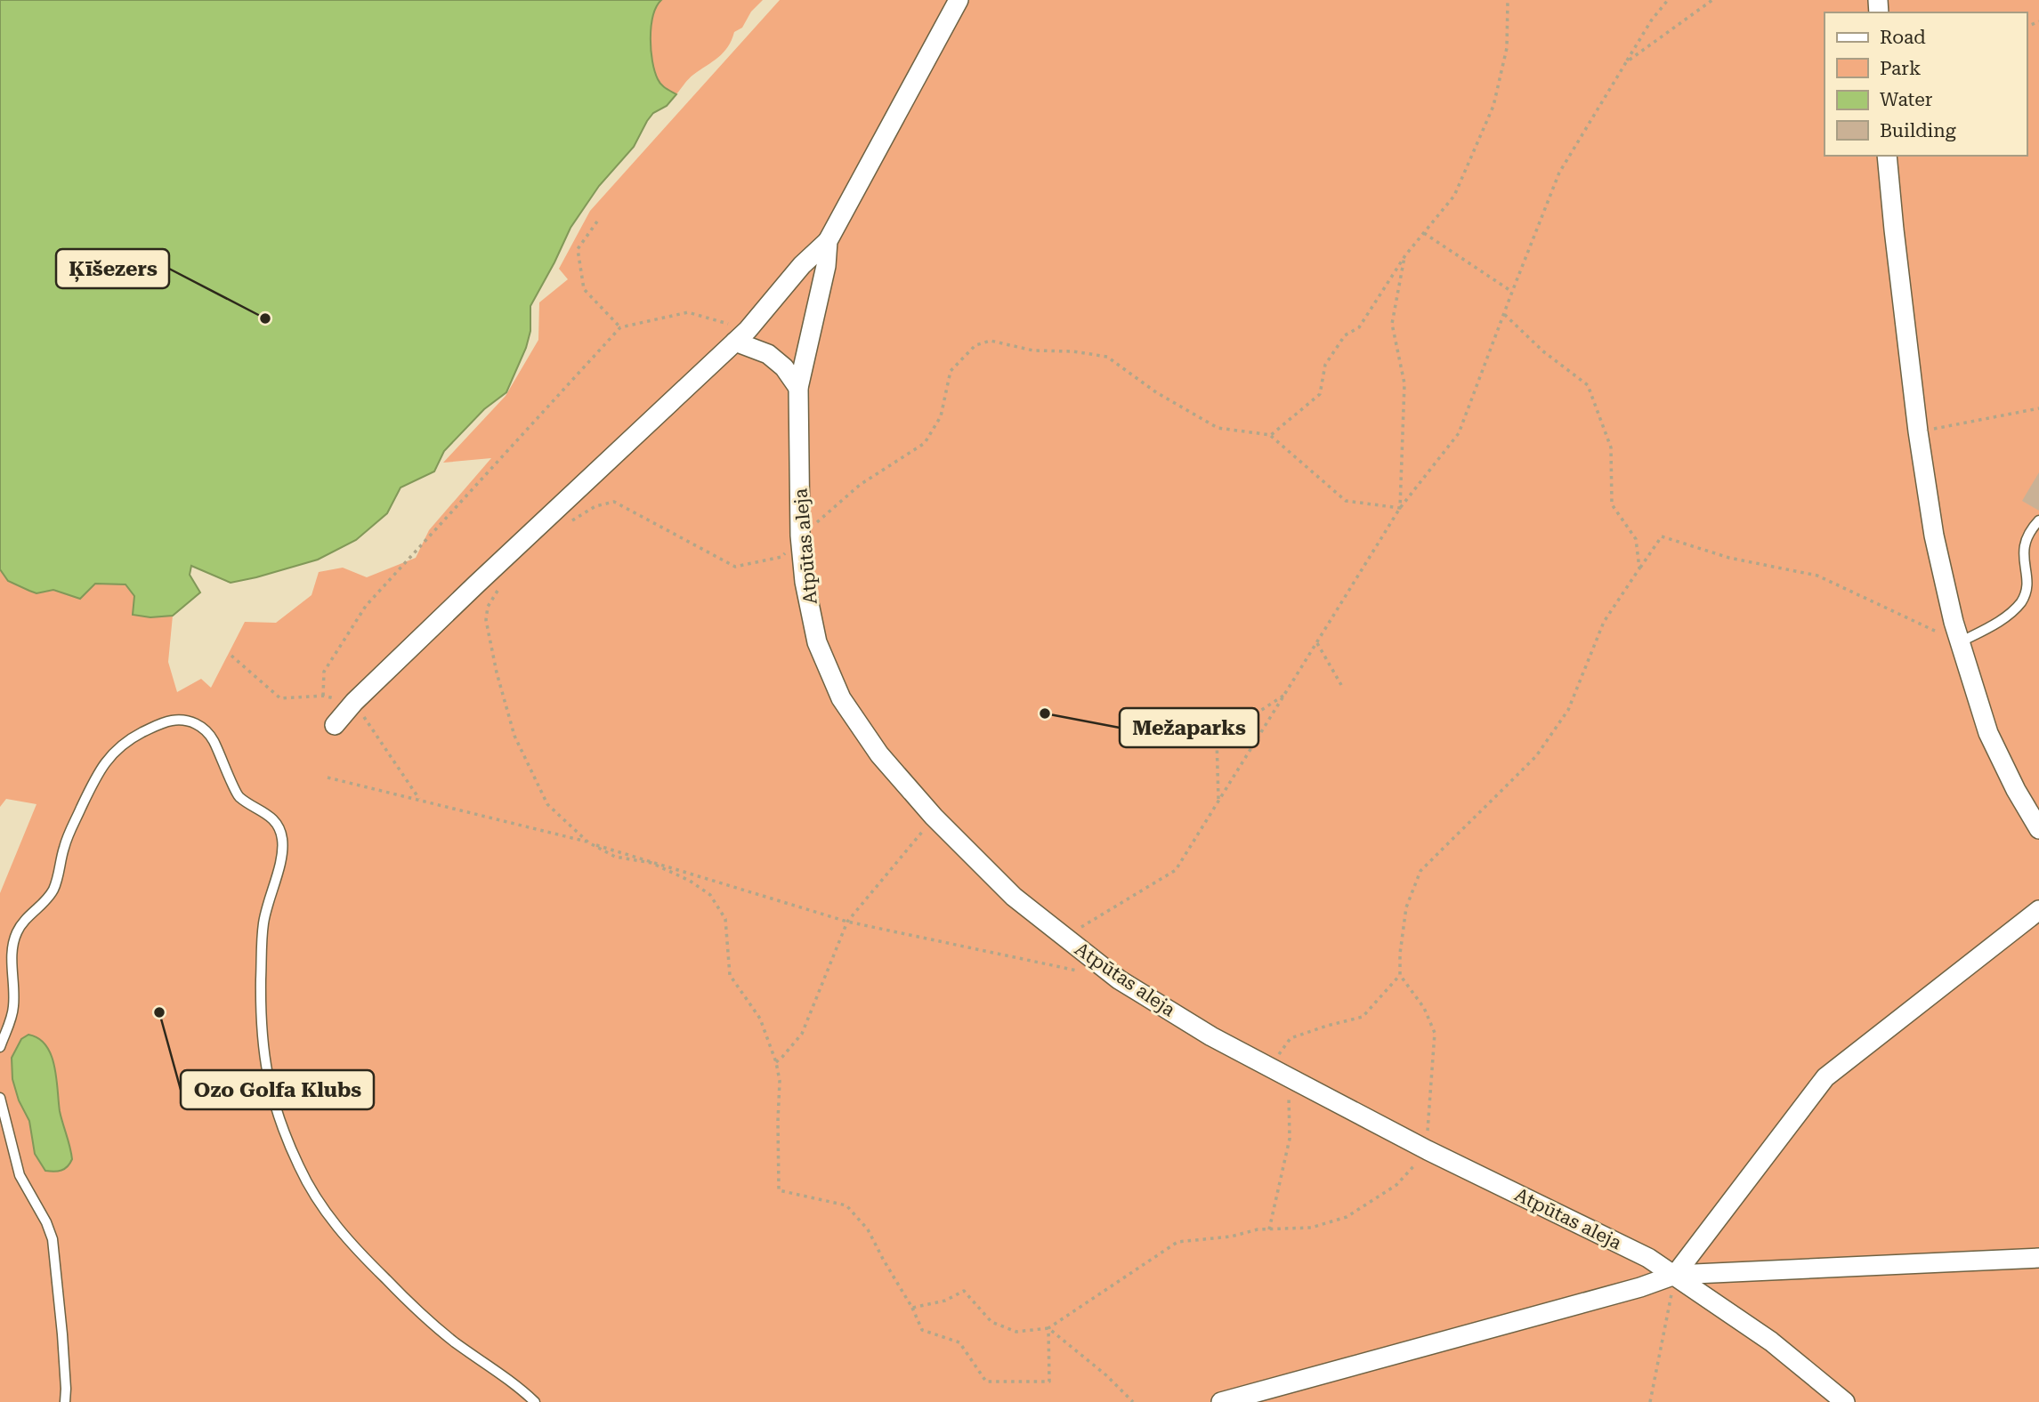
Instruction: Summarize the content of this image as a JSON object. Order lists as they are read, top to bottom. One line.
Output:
{"streets":{"street":["Atpūtas aleja"]},"places":["Ķīšezers","Mežaparks","Ozo Golfa Klubs"],"legend":["Road","Park","Water","Building"]}
